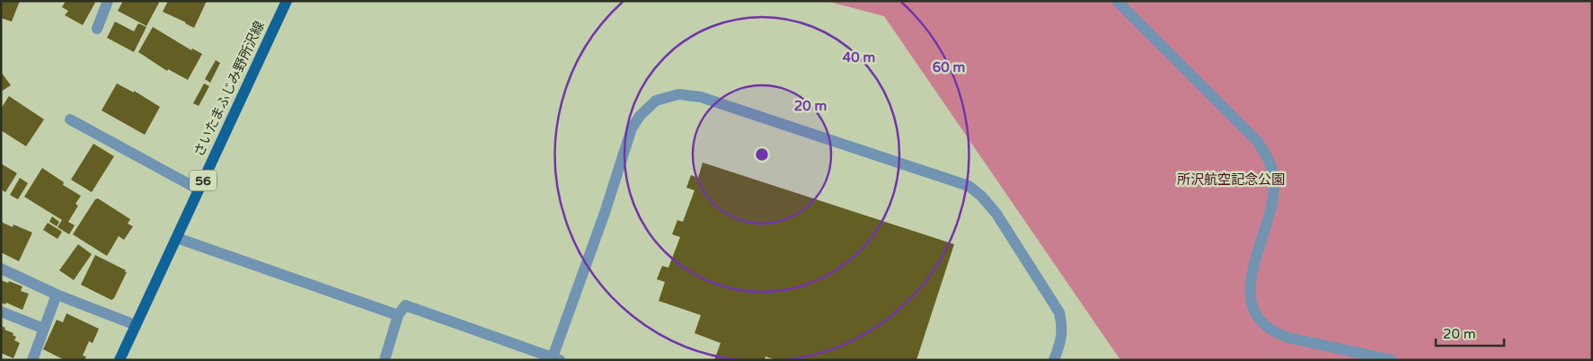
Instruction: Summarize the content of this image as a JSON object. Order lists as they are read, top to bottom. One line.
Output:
{"streets":{"main road":["さいたまふじみ野所沢線","56"]},"parks":["所沢航空記念公園"],"scale_bar":"20 m","rings":["40 m","60 m","20 m"]}
